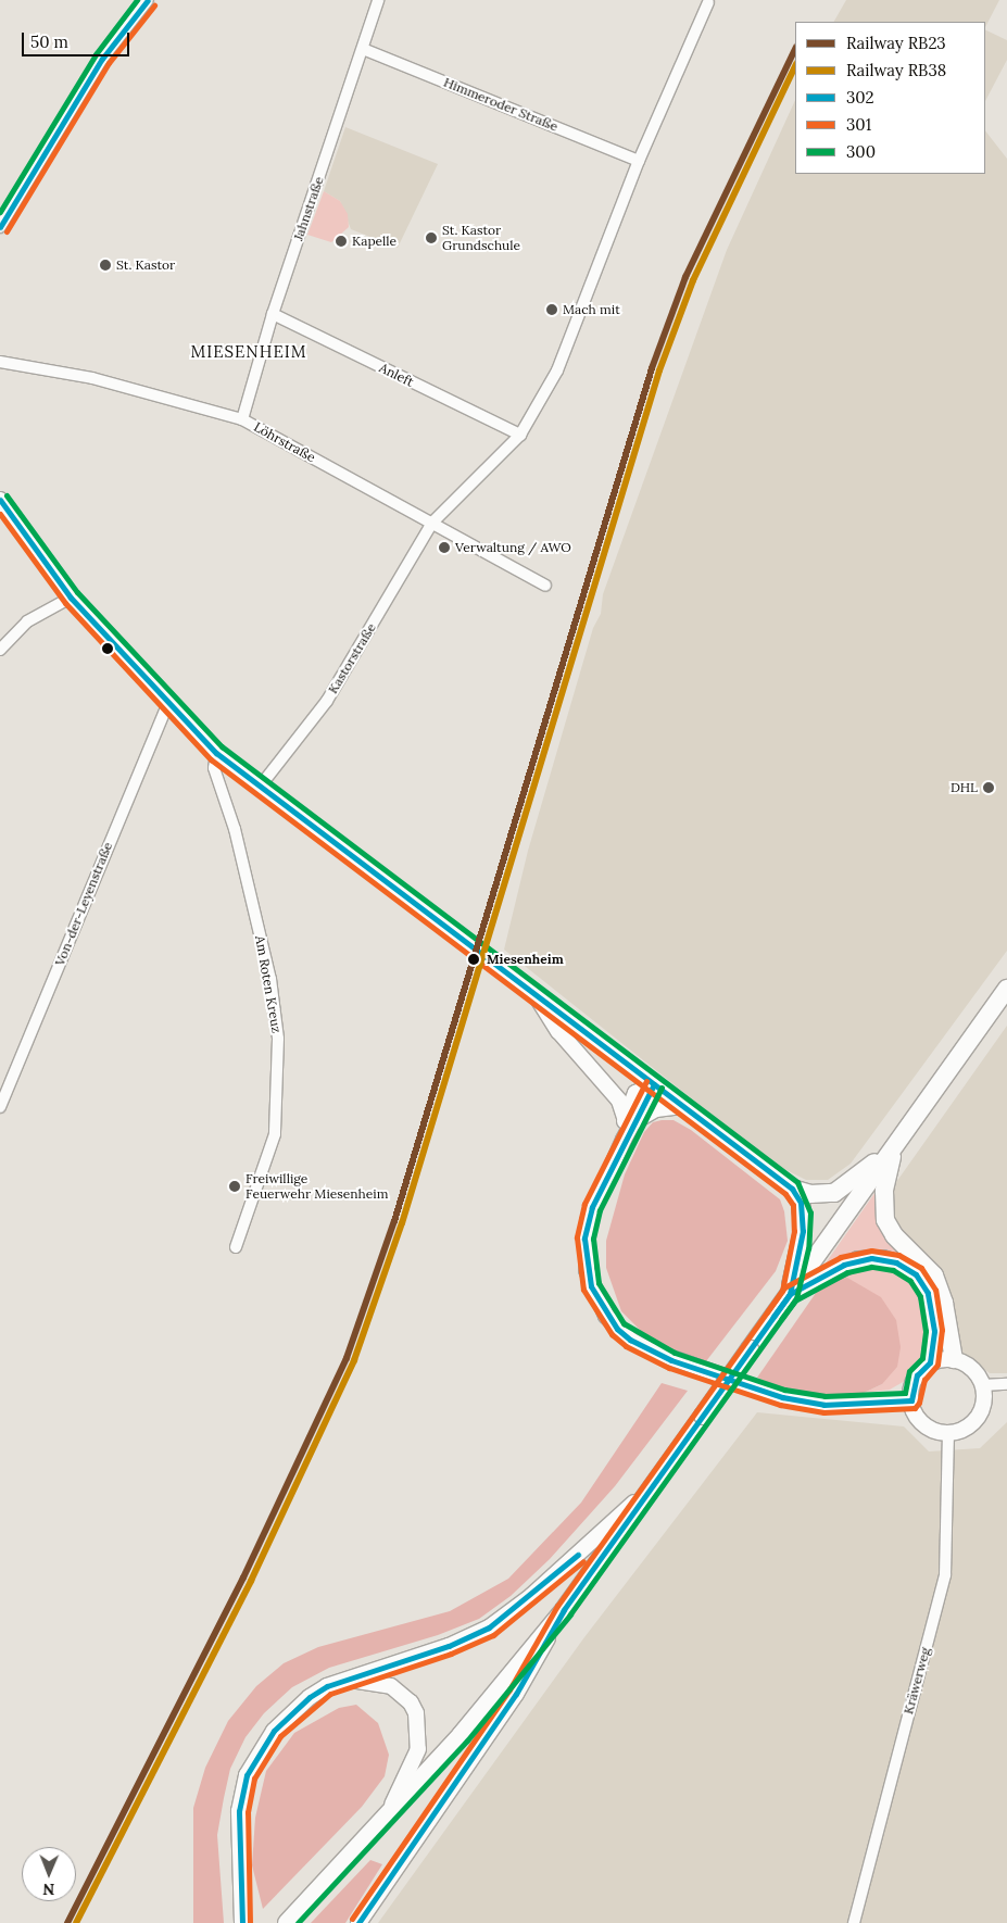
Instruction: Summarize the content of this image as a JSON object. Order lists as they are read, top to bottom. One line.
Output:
{"streets":{"street":["Himmeroder Straße","Jahnstraße","Anleft","Löhrstraße","Kastorstraße","Von-der-Leyenstraße","Am Roten Kreuz","Kräwerweg"]},"crossings":[["Himmeroder Straße","Jahnstraße"],["Jahnstraße","Anleft"],["Jahnstraße","Löhrstraße"],["Löhrstraße","Kastorstraße"]],"districts":["MIESENHEIM"],"places":["St. Kastor Grundschule","Kapelle","St. Kastor","Mach mit","Verwaltung / AWO","DHL","Miesenheim","Freiwillige Feuerwehr Miesenheim"],"lines":["transit line 302","transit line 300","transit line 301","rail line RB23","rail line RB38"],"legend":["Railway RB23","Railway RB38","302","301","300"],"scale_bar":"50 m","north":"bottom"}
